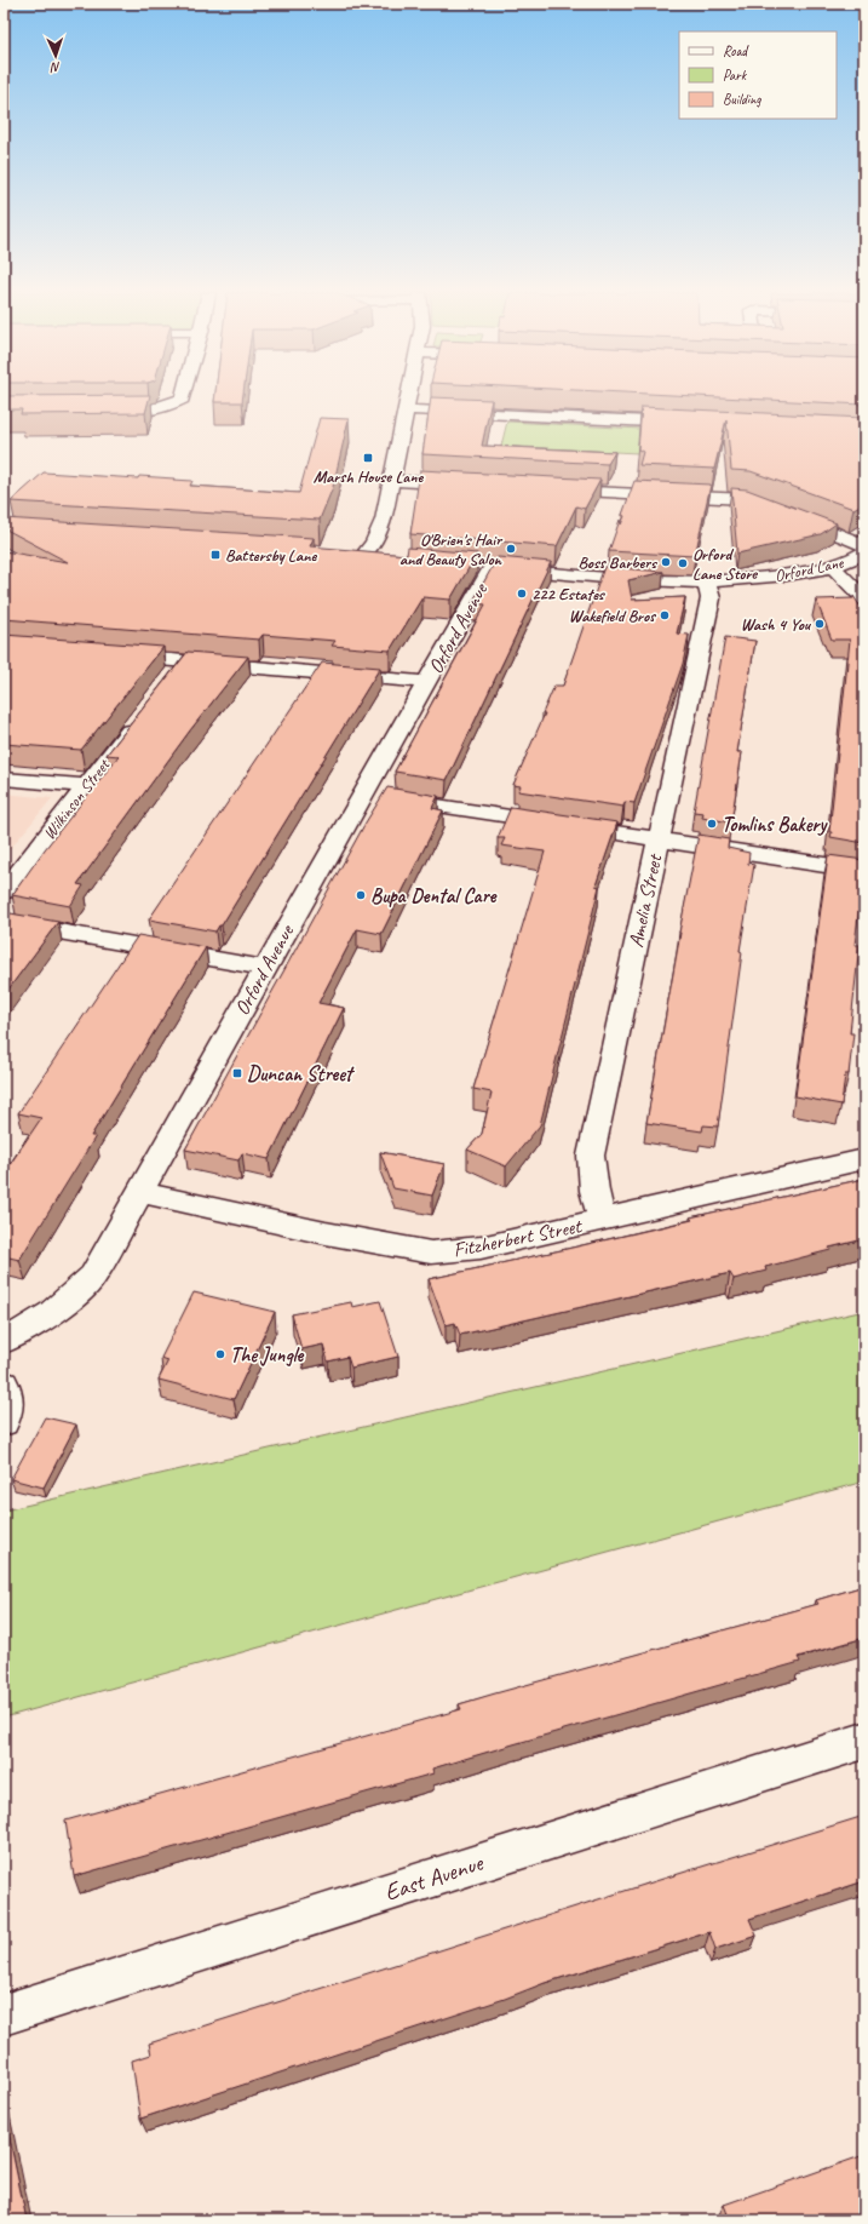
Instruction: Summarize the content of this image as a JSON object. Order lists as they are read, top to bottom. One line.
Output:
{"streets":{"street":["Orford Lane","Orford Avenue","Wilkinson Street","Amelia Street","Fitzherbert Street","East Avenue"]},"crossings":[["Orford Lane","Orford Avenue"],["Orford Lane","Amelia Street"],["Orford Avenue","Fitzherbert Street"],["Amelia Street","Fitzherbert Street"]],"places":{"transit":["Marsh House Lane","Battersby Lane","Duncan Street"],"other":["O'Brien's Hair and Beauty Salon","Boss Barbers","Orford Lane Store","222 Estates","Wakefield Bros","Wash 4 You","Tomlins Bakery","Bupa Dental Care","The Jungle"]},"legend":["Road","Park","Building"],"north":"bottom"}
